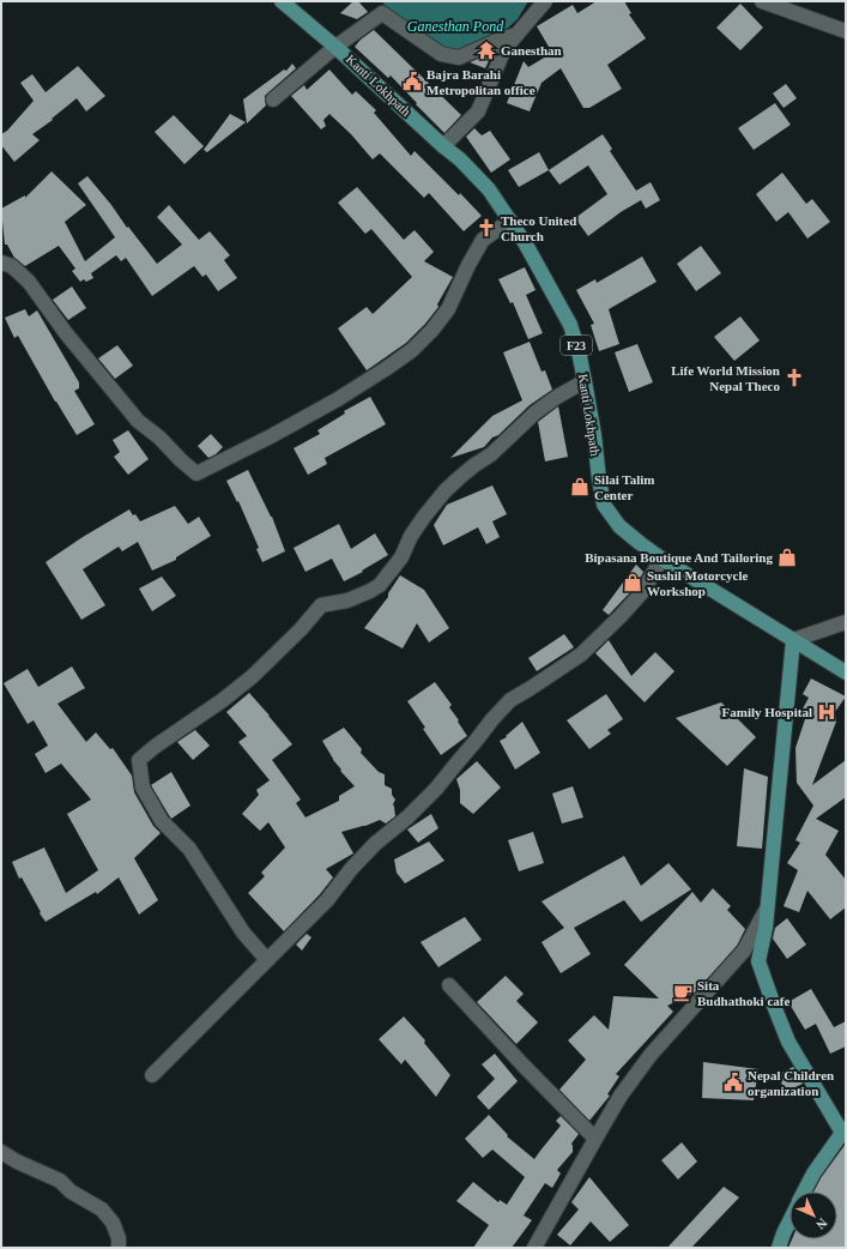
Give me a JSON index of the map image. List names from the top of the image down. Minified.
{"streets":{"main road":["Kanti Lokhpath","F23"]},"water":["Ganesthan Pond"],"places":{"temple":["Ganesthan"],"public building":["Bajra Barahi Metropolitan office","Nepal Children organization"],"church":["Theco United Church","Life World Mission Nepal Theco"],"shop":["Silai Talim Center","Bipasana Boutique And Tailoring","Sushil Motorcycle Workshop"],"hospital":["Family Hospital"],"cafe":["Sita Budhathoki cafe"]},"north":"bottom right"}
